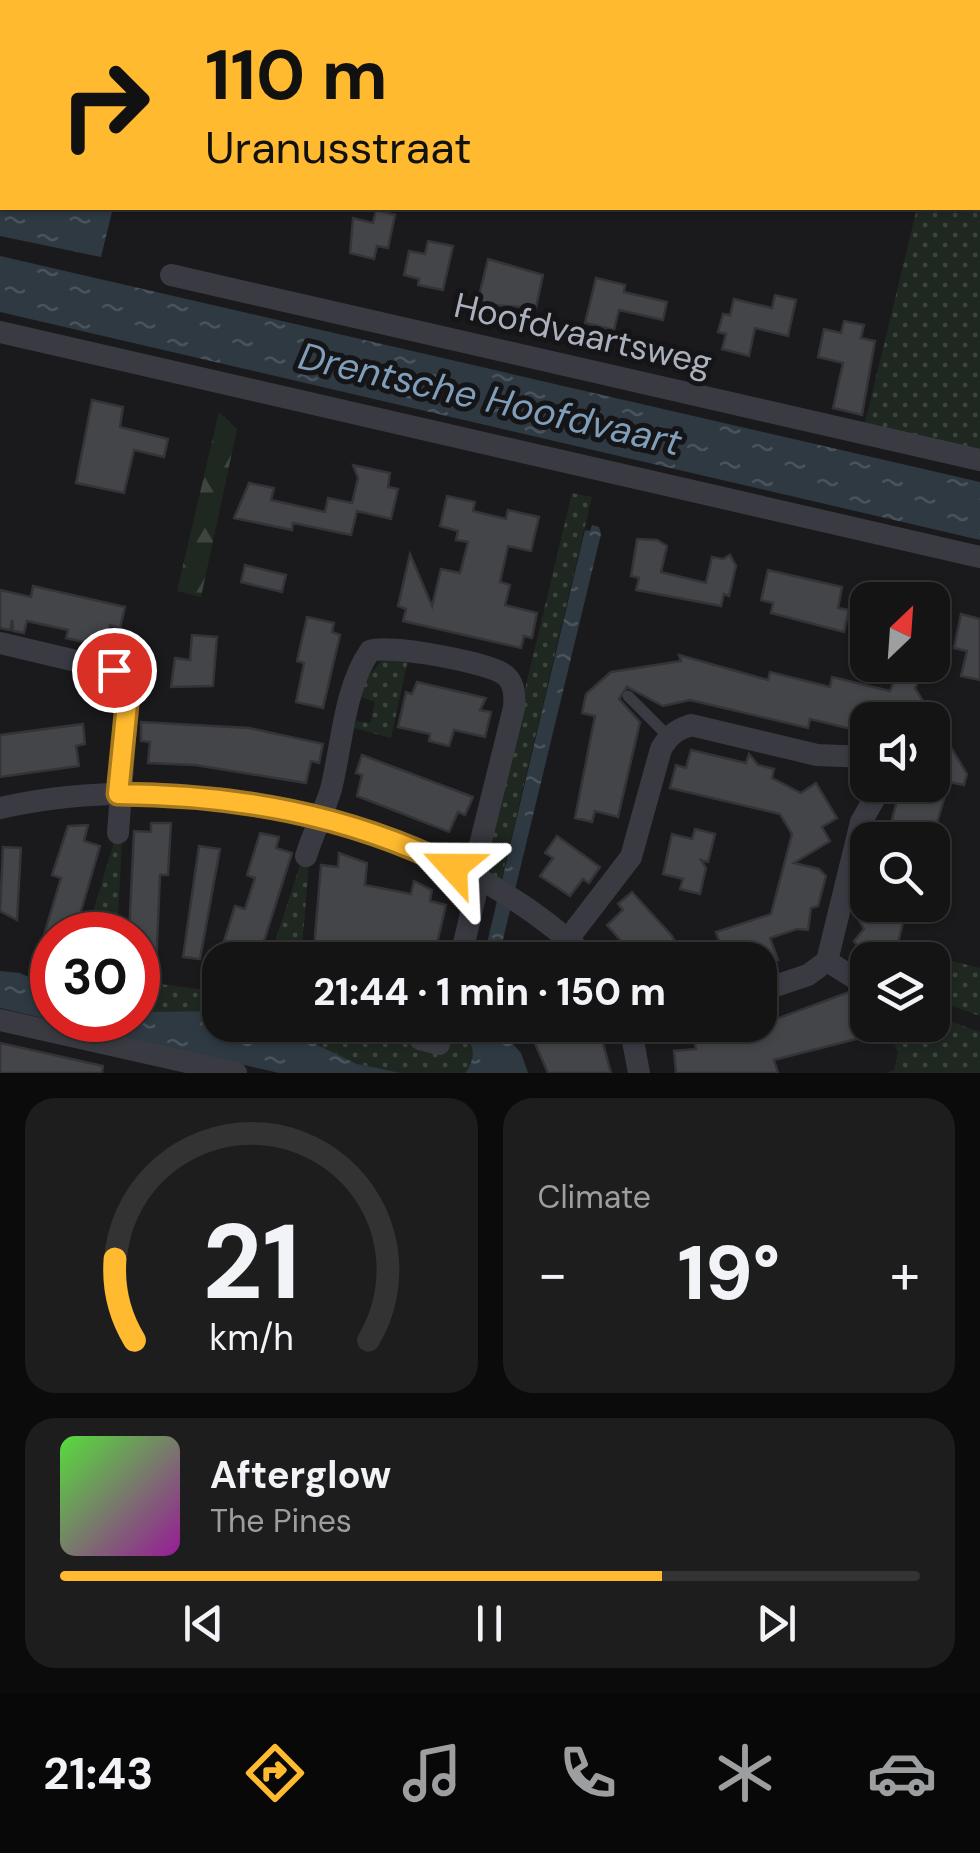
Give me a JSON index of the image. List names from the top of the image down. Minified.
{"streets":{"street":["Hoofdvaartsweg"]},"water":["Drentsche Hoofdvaart"],"north":"top right","page":{"turn":["110 m","Uranusstraat"],"limit":"30","trip":"21:44 · 1 min · 150 m","tile":"Climate","heat":["−","19°","+"],"song":["Afterglow","The Pines"],"tabs":"21:43","gauge":["21","km/h"]}}
